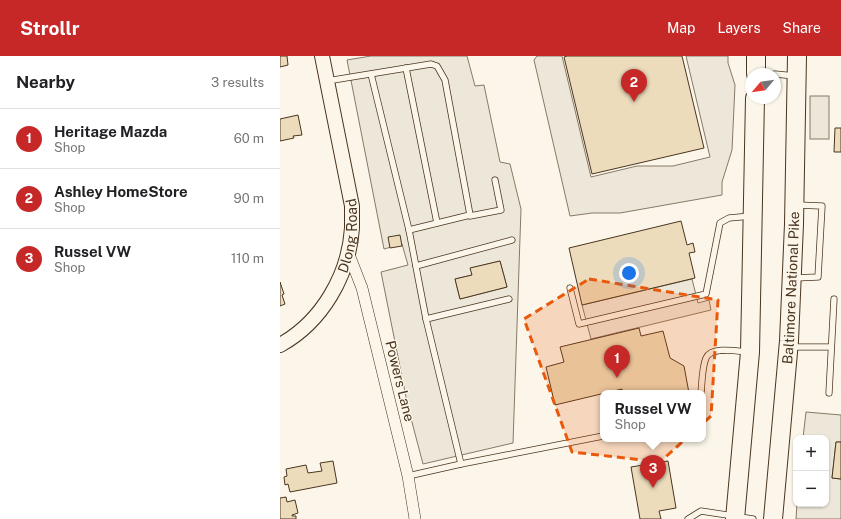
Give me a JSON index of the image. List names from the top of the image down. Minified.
{"streets":{"main road":["Baltimore National Pike"],"street":["Dlong Road","Powers Lane"]},"crossings":[["Dlong Road","Powers Lane"]],"north":"bottom left","page":{"header":"Strollr","nav":["Map","Layers","Share"],"heading":["Nearby","3 results"],"pins":["2","1","3"],"list":[{"mark":"1","name":"Heritage Mazda","note":"Shop","value":"60 m"},{"mark":"2","name":"Ashley HomeStore","note":"Shop","value":"90 m"},{"mark":"3","name":"Russel VW","note":"Shop","value":"110 m"}],"popup":["Russel VW","Shop"],"map_buttons":["+","−"]}}
